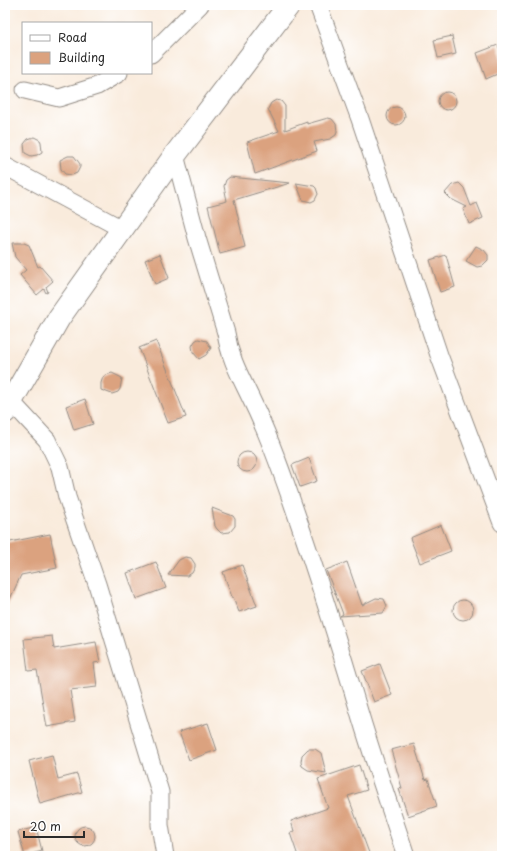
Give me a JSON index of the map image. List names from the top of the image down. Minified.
{"legend":["Road","Building"],"scale_bar":"20 m"}
